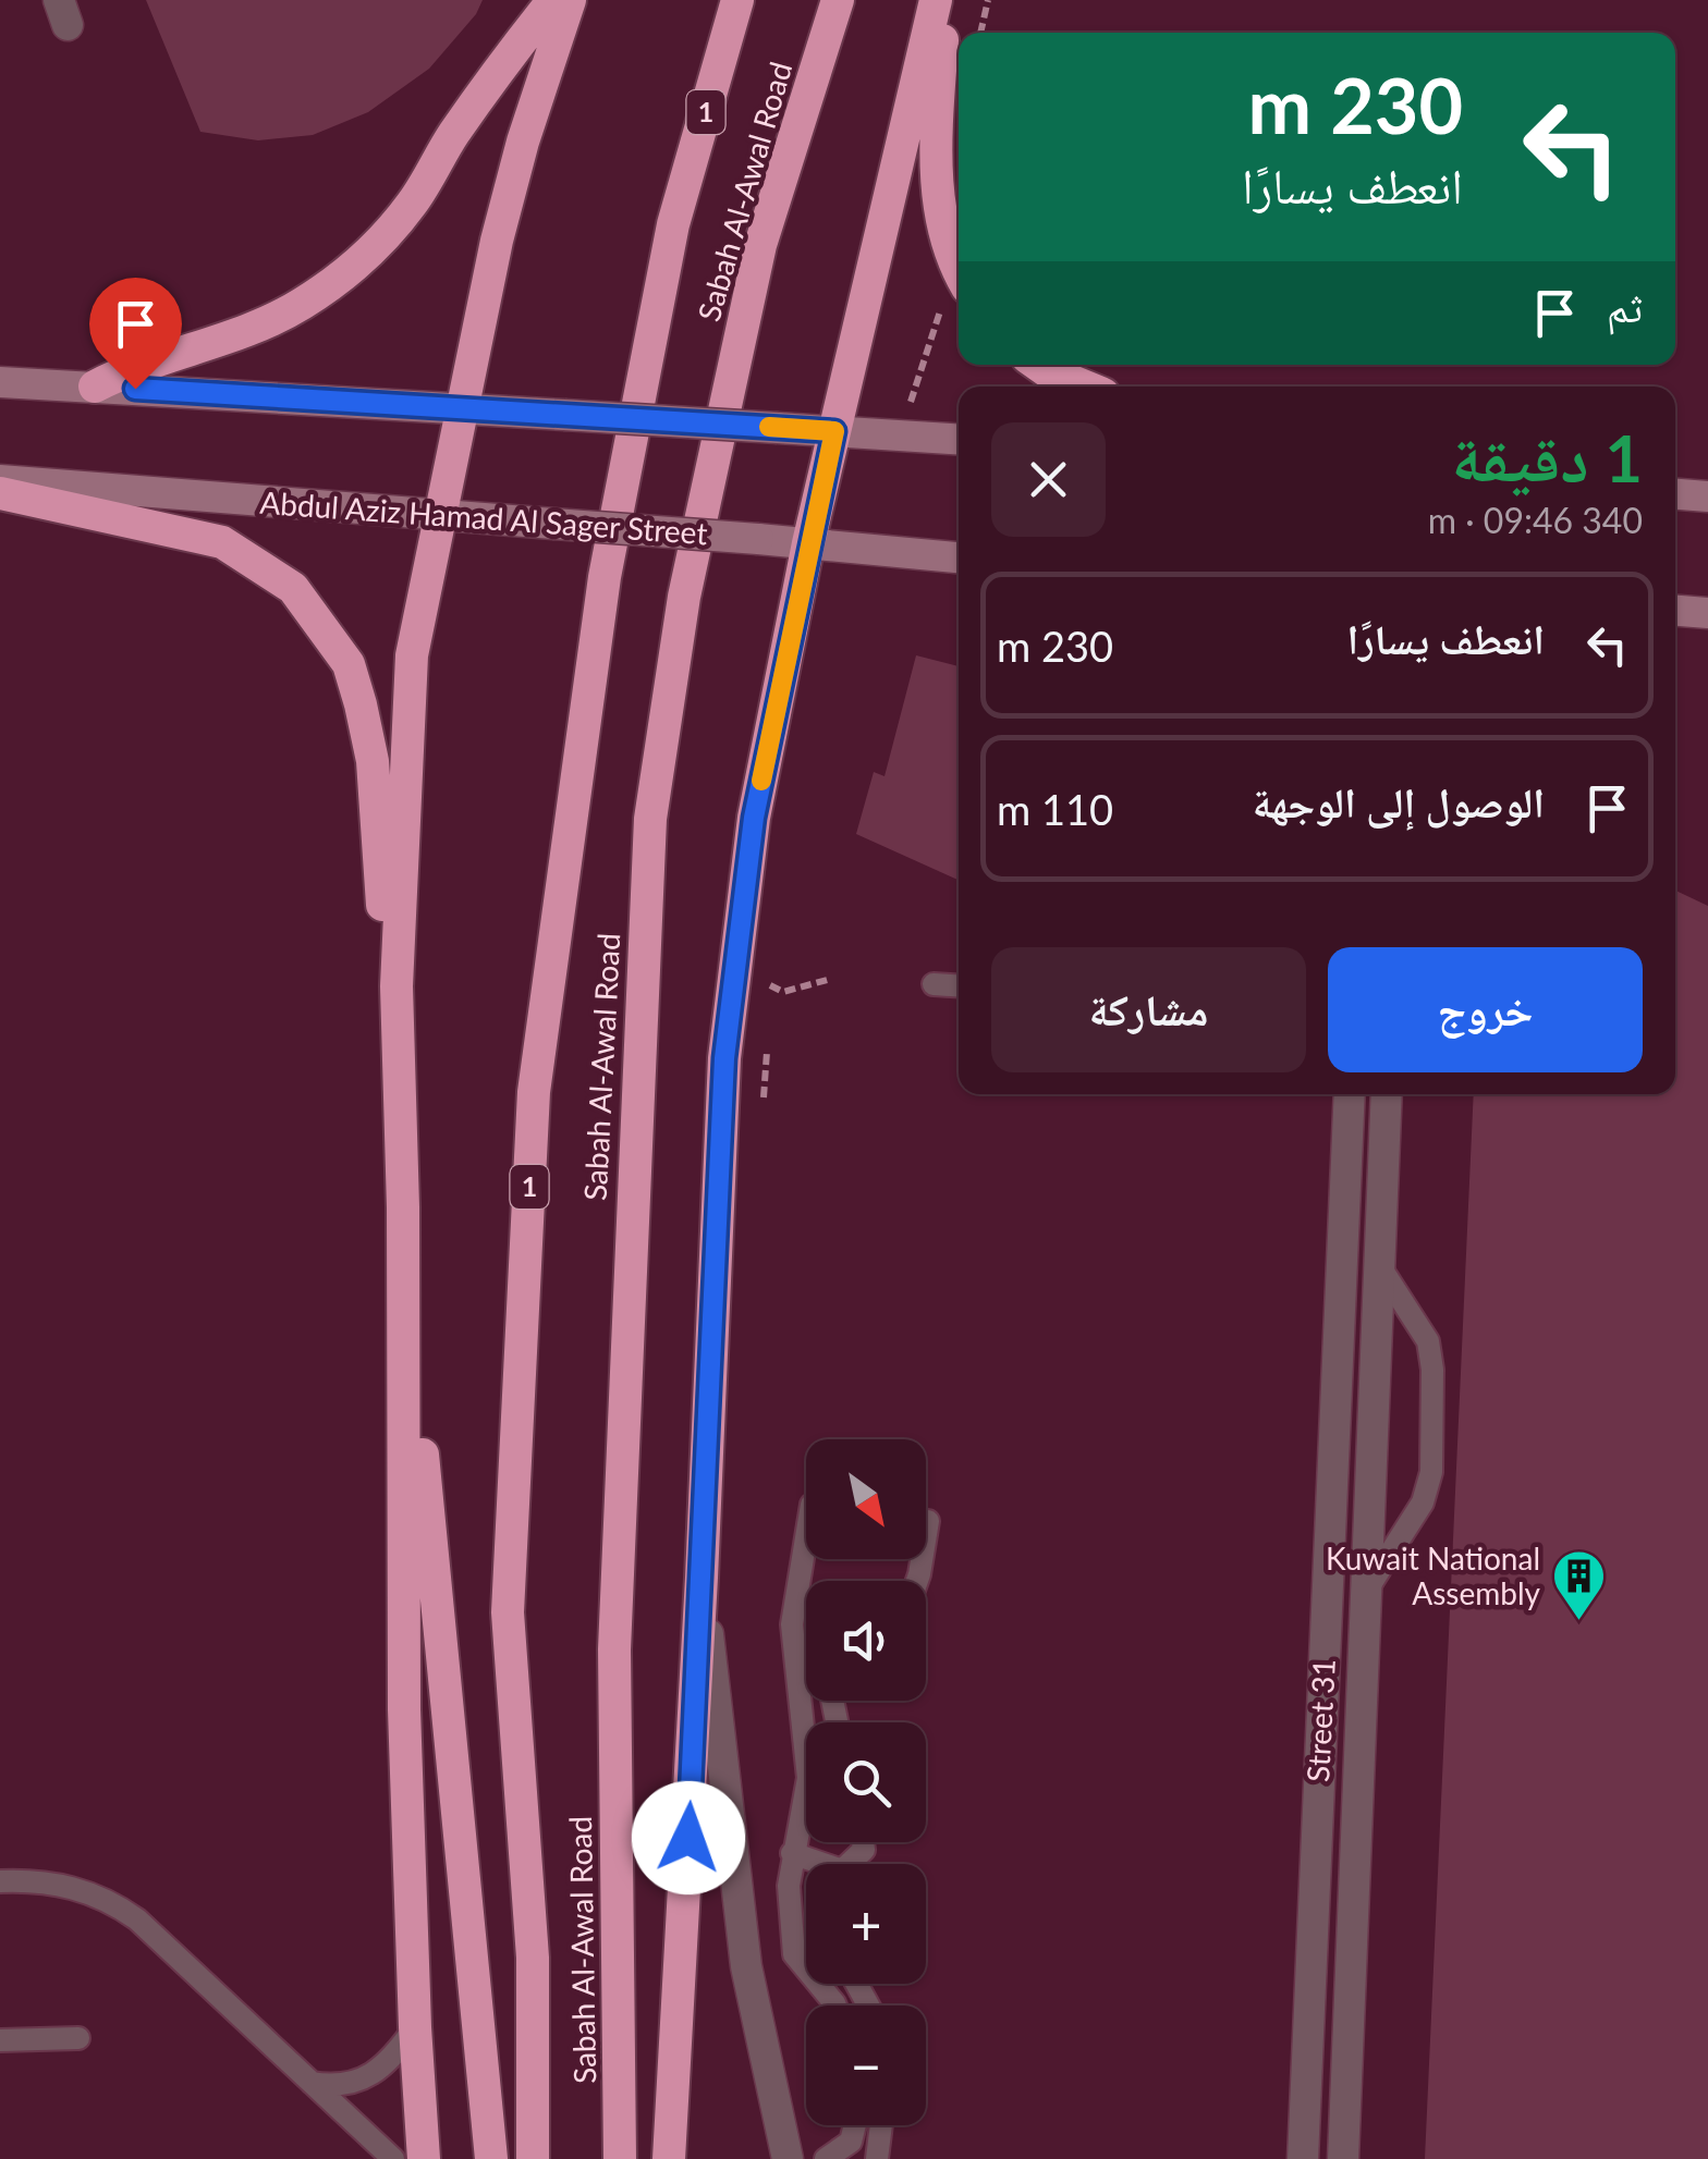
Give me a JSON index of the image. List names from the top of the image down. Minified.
{"streets":{"highway":["1","Sabah Al-Awal Road"],"main road":["Abdul Aziz Hamad Al Sager Street"],"street":["Street 31"]},"places":{"building":["Kuwait National Assembly"]},"north":"bottom right","page":{"turn":["230 m","انعطف يسارًا"],"then":"ثم","heading":["1 دقيقة","340 m · 09:46"],"list":[{"name":"انعطف يسارًا","value":"230 m"},{"name":"الوصول إلى الوجهة","value":"110 m"}],"buttons":["خروج","مشاركة"],"map_buttons":["+","−"]}}
